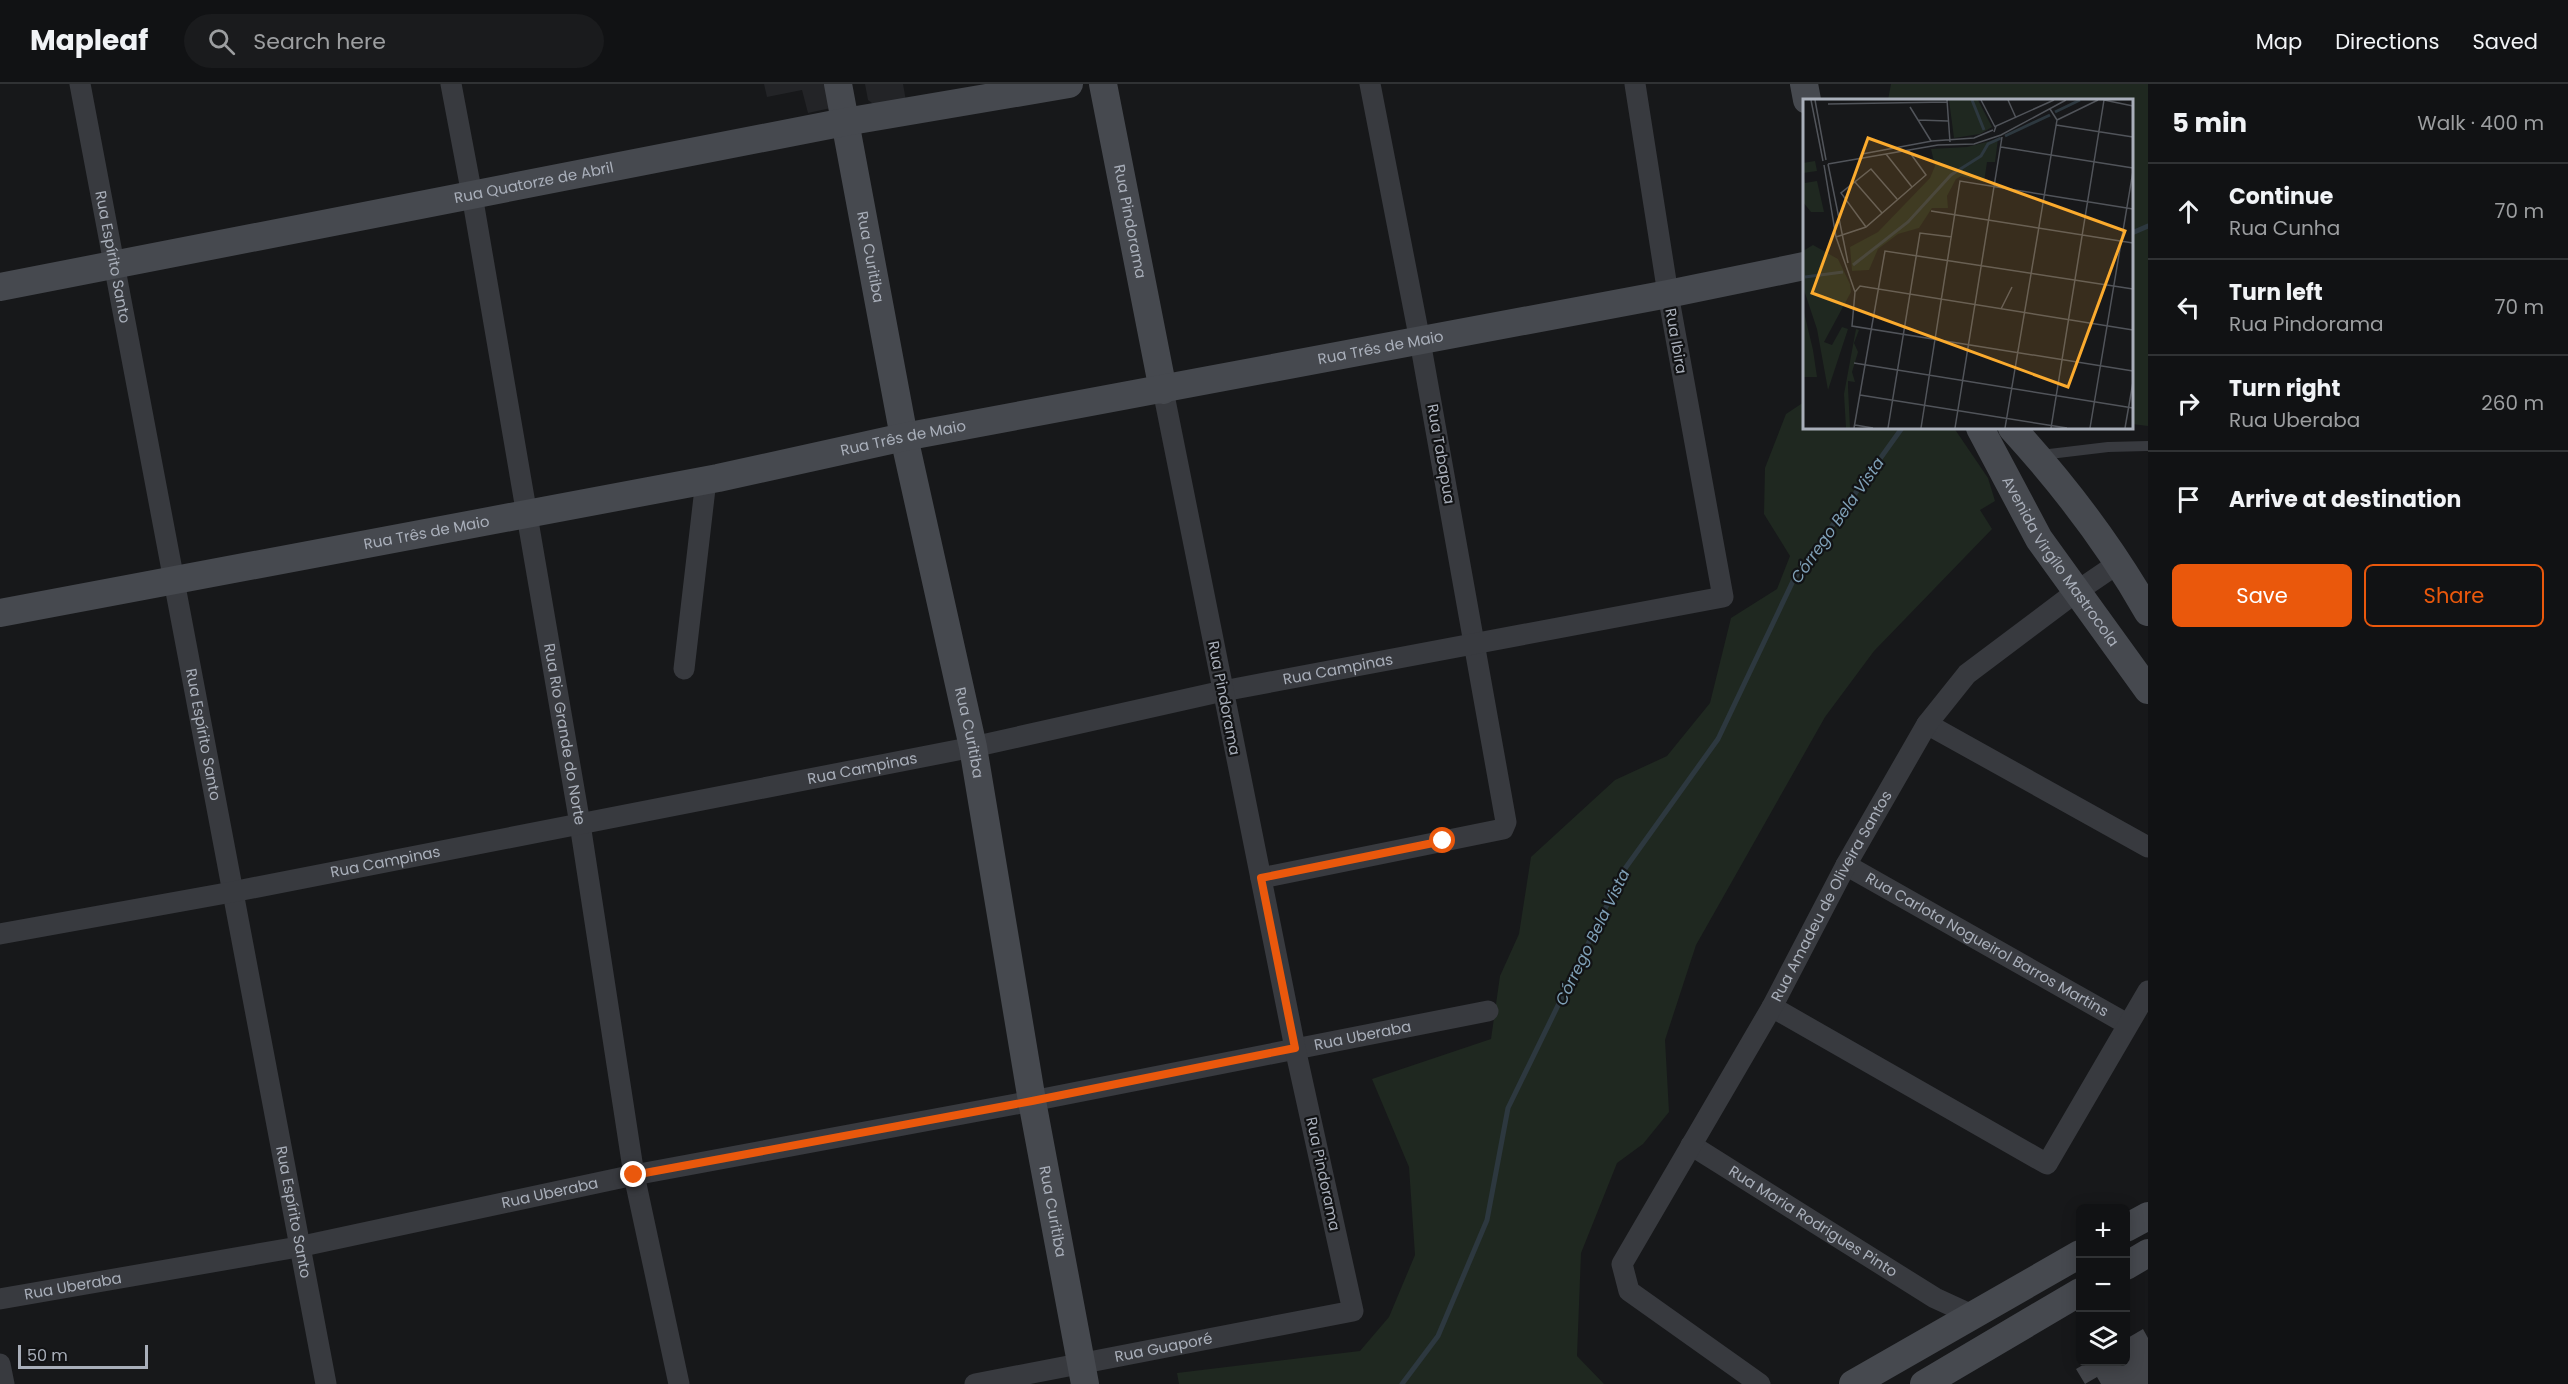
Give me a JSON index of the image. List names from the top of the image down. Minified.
{"streets":{"street":["Rua Quatorze de Abril","Rua Pindorama","Rua Espírito Santo","Rua Curitiba","Rua Ibira","Rua Três de Maio","Rua Tabapua","Avenida Virgílo Mastrocola","Rua Campinas","Rua Rio Grande do Norte","Rua Amadeu de Oliveira Santos","Rua Carlota Nogueirol Barros Martins","Rua Uberaba","Rua Maria Rodrigues Pinto","Rua Guaporé"]},"crossings":[["Rua Quatorze de Abril","Rua Espírito Santo"],["Rua Quatorze de Abril","Rua Curitiba"],["Rua Quatorze de Abril","Rua Rio Grande do Norte"],["Rua Pindorama","Rua Três de Maio"],["Rua Pindorama","Rua Tabapua"],["Rua Pindorama","Rua Campinas"],["Rua Pindorama","Rua Uberaba"],["Rua Pindorama","Rua Guaporé"],["Rua Espírito Santo","Rua Três de Maio"],["Rua Espírito Santo","Rua Campinas"],["Rua Espírito Santo","Rua Uberaba"],["Rua Curitiba","Rua Três de Maio"],["Rua Curitiba","Rua Campinas"],["Rua Curitiba","Rua Uberaba"],["Rua Curitiba","Rua Guaporé"],["Rua Ibira","Rua Três de Maio"],["Rua Ibira","Rua Campinas"],["Rua Três de Maio","Rua Tabapua"],["Rua Três de Maio","Rua Rio Grande do Norte"],["Rua Tabapua","Rua Campinas"],["Avenida Virgílo Mastrocola","Rua Amadeu de Oliveira Santos"],["Rua Campinas","Rua Rio Grande do Norte"],["Rua Rio Grande do Norte","Rua Uberaba"],["Rua Amadeu de Oliveira Santos","Rua Carlota Nogueirol Barros Martins"],["Rua Amadeu de Oliveira Santos","Rua Maria Rodrigues Pinto"]],"water":["Córrego Bela Vista"],"scale_bar":"50 m","page":{"header":"Mapleaf","search":"Search here","nav":["Map","Directions","Saved"],"heading":["5 min","Walk · 400 m"],"list":[["Continue","Rua Cunha","70 m"],["Turn left","Rua Pindorama","70 m"],["Turn right","Rua Uberaba","260 m"],"Arrive at destination"],"buttons":["Save","Share"],"map_buttons":["+","−"],"scale":"50 m"}}
